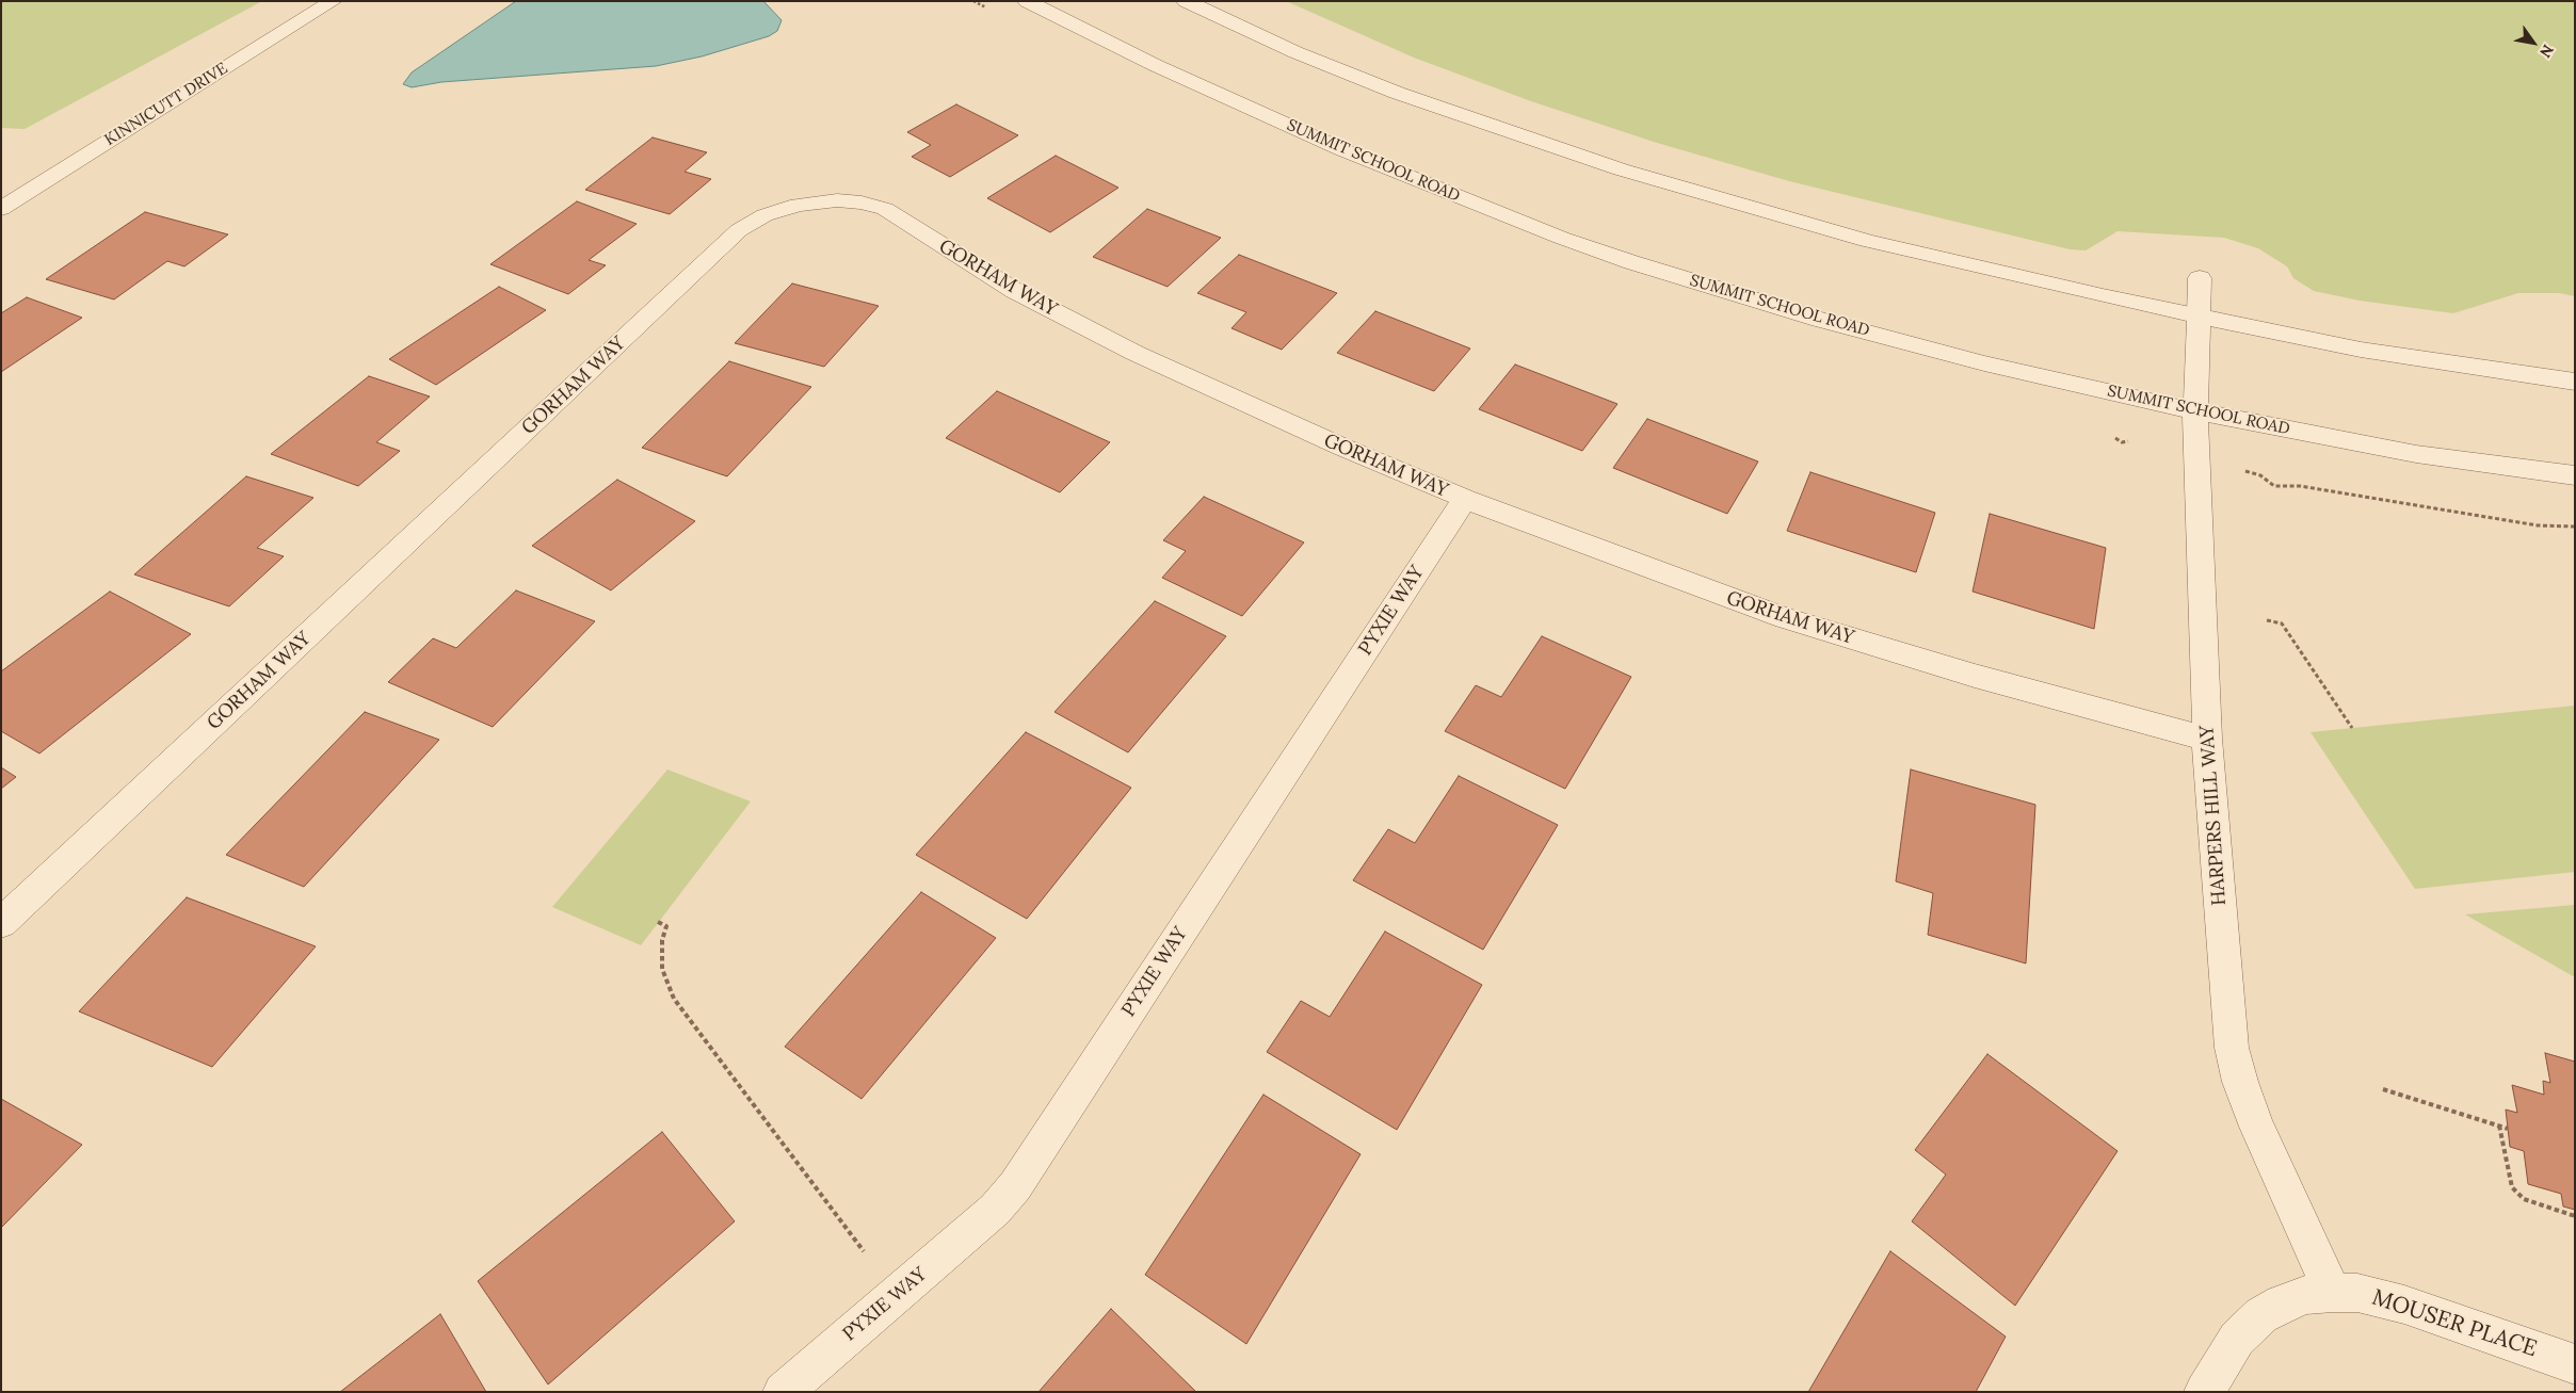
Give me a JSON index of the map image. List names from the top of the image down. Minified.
{"streets":{"street":["KINNICUTT DRIVE","SUMMIT SCHOOL ROAD","GORHAM WAY","PYXIE WAY","HARPERS HILL WAY","MOUSER PLACE"]},"crossings":[["SUMMIT SCHOOL ROAD","HARPERS HILL WAY"],["GORHAM WAY","PYXIE WAY"],["GORHAM WAY","HARPERS HILL WAY"],["HARPERS HILL WAY","MOUSER PLACE"]],"north":"bottom right"}
